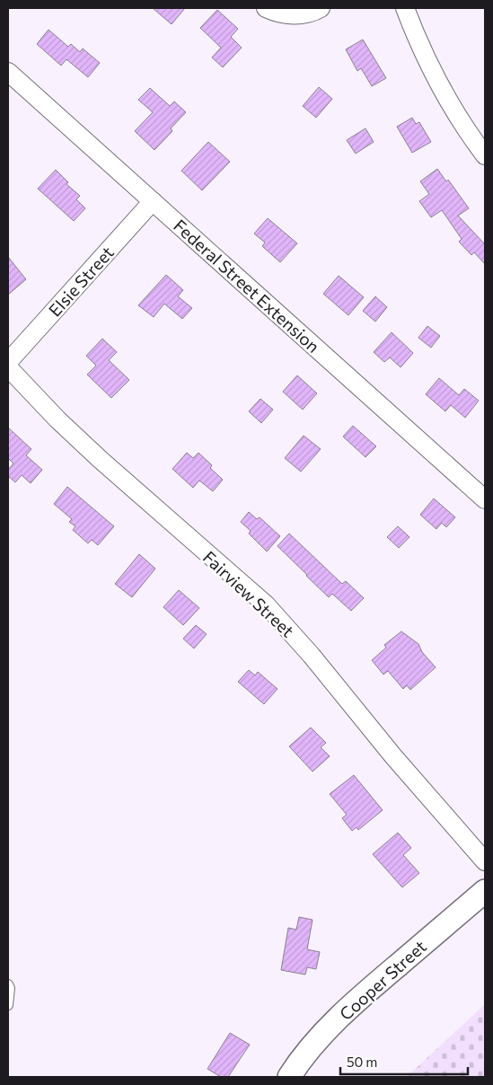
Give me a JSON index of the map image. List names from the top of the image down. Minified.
{"streets":{"street":["Elsie Street","Federal Street Extension","Fairview Street","Cooper Street"]},"crossings":[["Elsie Street","Federal Street Extension"]],"scale_bar":"50 m"}
